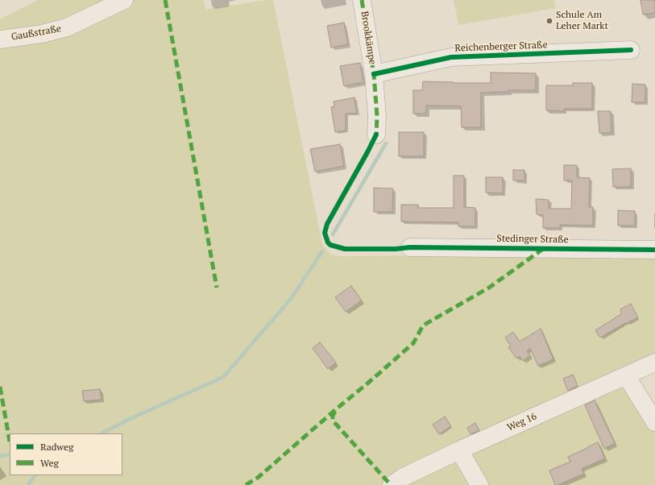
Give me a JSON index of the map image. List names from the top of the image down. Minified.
{"streets":{"street":["Gaußstraße","Brookkämpe","Reichenberger Straße","Stedinger Straße","Weg 16"]},"crossings":[["Brookkämpe","Reichenberger Straße"]],"places":["Schule Am Leher Markt"],"legend":["Radweg","Weg"]}
